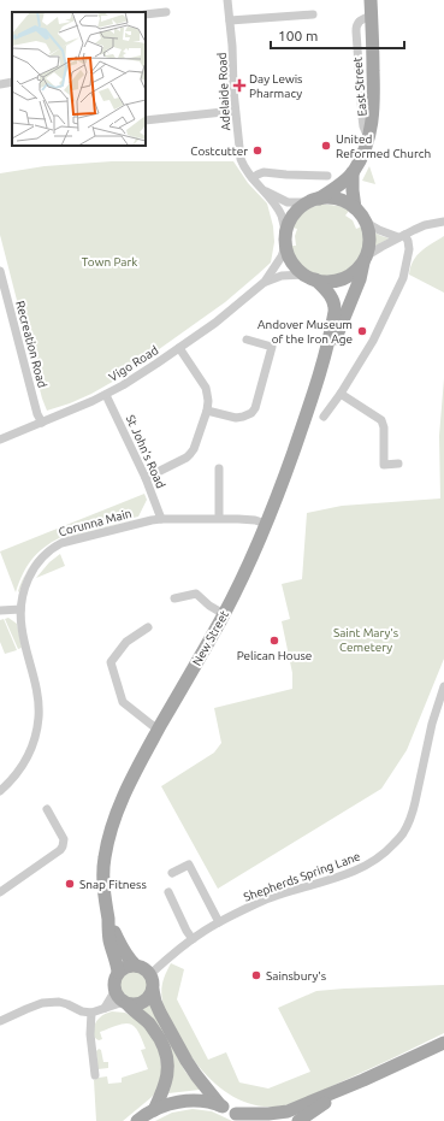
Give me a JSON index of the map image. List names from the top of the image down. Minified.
{"streets":{"main road":["East Street","New Street"],"street":["Adelaide Road","Recreation Road","Vigo Road","St John's Road","Corunna Main","Shepherds Spring Lane"]},"crossings":[["East Street","Adelaide Road"],["East Street","Vigo Road"],["East Street","New Street"],["Adelaide Road","Vigo Road"],["Adelaide Road","New Street"],["Recreation Road","Vigo Road"],["Vigo Road","St John's Road"],["Vigo Road","New Street"],["St John's Road","Corunna Main"],["Corunna Main","New Street"],["New Street","Shepherds Spring Lane"]],"parks":["Town Park","Saint Mary's Cemetery"],"places":{"health":["Day Lewis Pharmacy"],"other":["United Reformed Church","Costcutter","Andover Museum of the Iron Age","Pelican House","Snap Fitness","Sainsbury's"]},"scale_bar":"100 m"}
